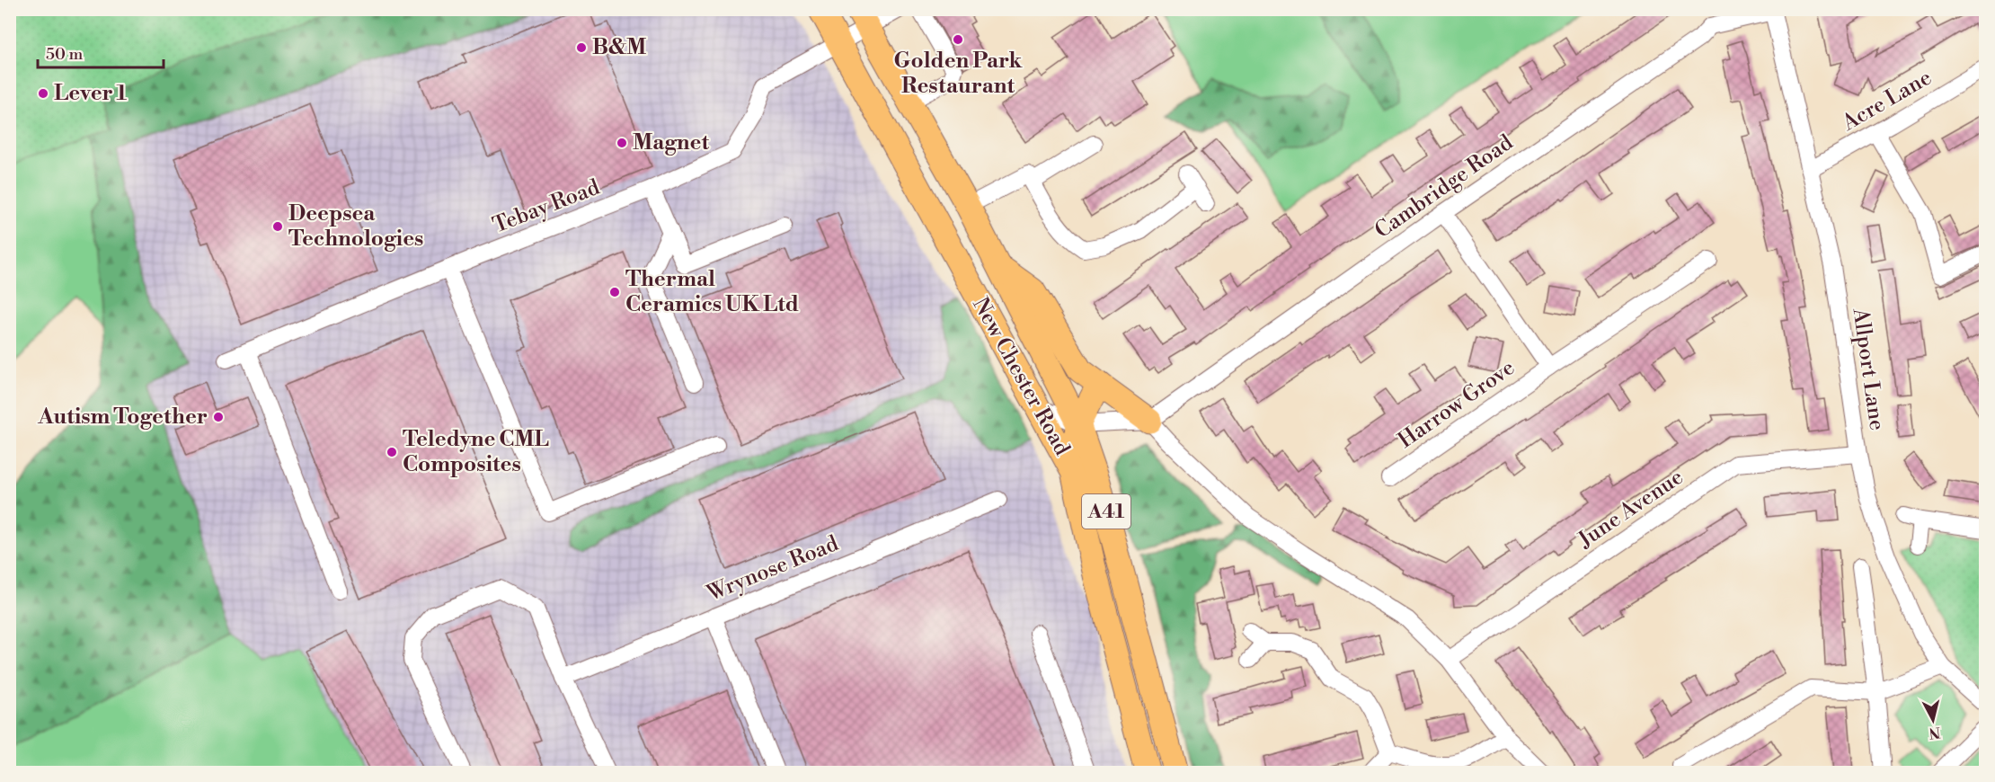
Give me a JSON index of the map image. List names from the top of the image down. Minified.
{"streets":{"highway":["New Chester Road","A41"],"street":["Acre Lane","Cambridge Road","Tebay Road","Allport Lane","Harrow Grove","June Avenue","Wrynose Road"]},"crossings":[["Acre Lane","Allport Lane"],["Cambridge Road","Allport Lane"],["Cambridge Road","Harrow Grove"],["Tebay Road","New Chester Road"],["Allport Lane","June Avenue"]],"places":["Golden Park Restaurant","B&M","Lever 1","Magnet","Deepsea Technologies","Thermal Ceramics UK Ltd","Autism Together","Teledyne CML Composites"],"scale_bar":"50 m","north":"bottom"}
